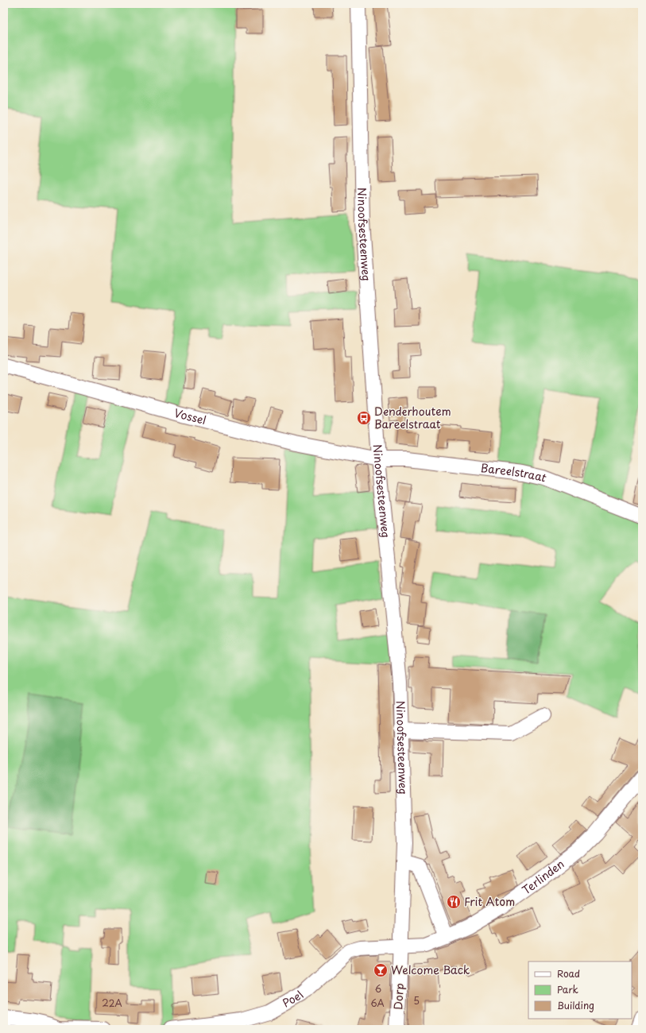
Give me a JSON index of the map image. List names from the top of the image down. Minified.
{"streets":{"street":["Ninoofsesteenweg","Vossel","Bareelstraat","Terlinden","Dorp","Poel"]},"crossings":[["Ninoofsesteenweg","Vossel"],["Ninoofsesteenweg","Bareelstraat"],["Ninoofsesteenweg","Terlinden"],["Ninoofsesteenweg","Dorp"],["Ninoofsesteenweg","Poel"],["Vossel","Bareelstraat"],["Terlinden","Dorp"],["Terlinden","Poel"],["Dorp","Poel"]],"places":{"bus stop":["Denderhoutem Bareelstraat"],"restaurant":["Frit Atom"],"bar":["Welcome Back"]},"house_numbers":["6","5","22A","6A"],"legend":["Road","Park","Building"]}
